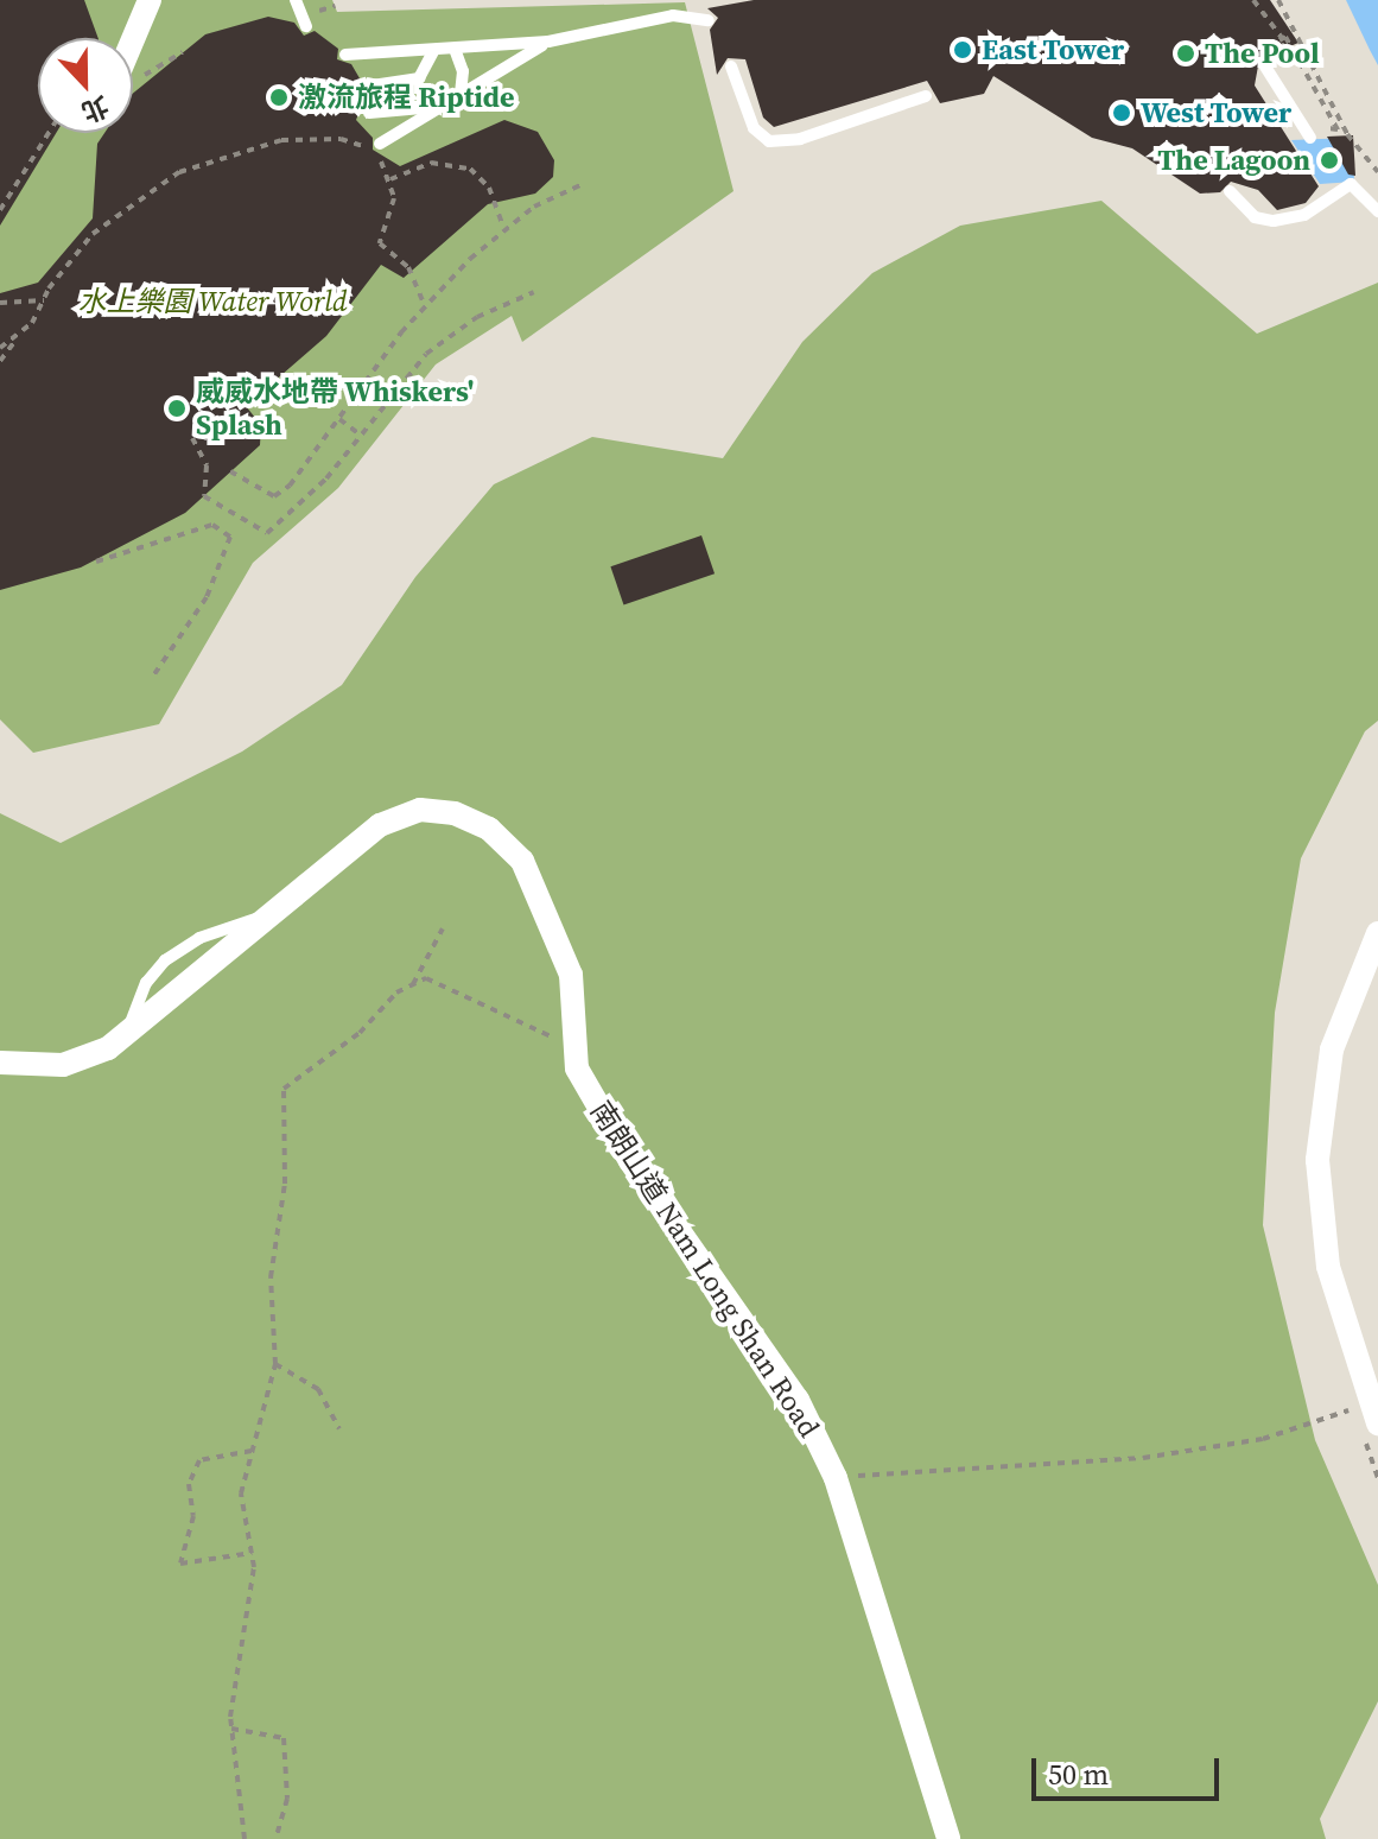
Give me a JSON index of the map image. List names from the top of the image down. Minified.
{"streets":{"street":["南朗山道 Nam Long Shan Road"]},"parks":["水上樂園 Water World"],"places":["East Tower","The Pool","激流旅程 Riptide","West Tower","The Lagoon","威威水地帶 Whiskers' Splash"],"scale_bar":"50 m","north":"bottom"}
